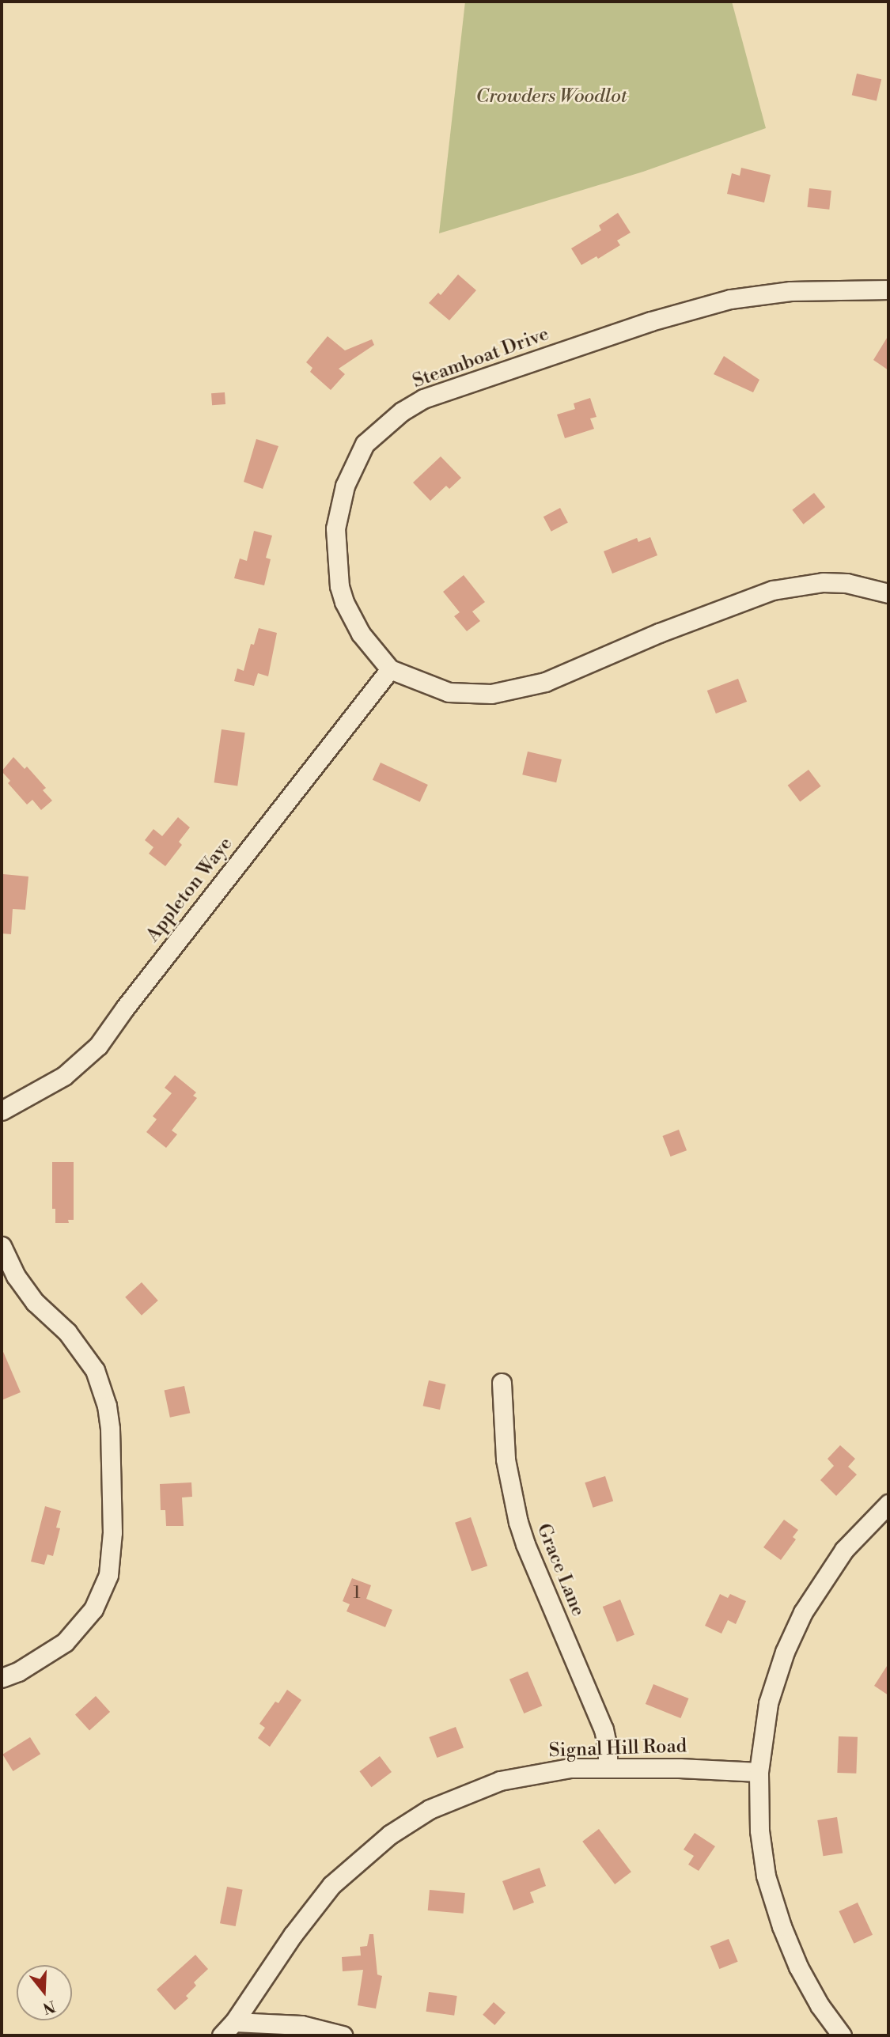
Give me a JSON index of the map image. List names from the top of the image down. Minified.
{"streets":{"street":["Steamboat Drive","Appleton Waye","Grace Lane","Signal Hill Road"]},"crossings":[["Steamboat Drive","Appleton Waye"],["Grace Lane","Signal Hill Road"]],"parks":["Crowders Woodlot"],"house_numbers":["1"],"north":"bottom"}
